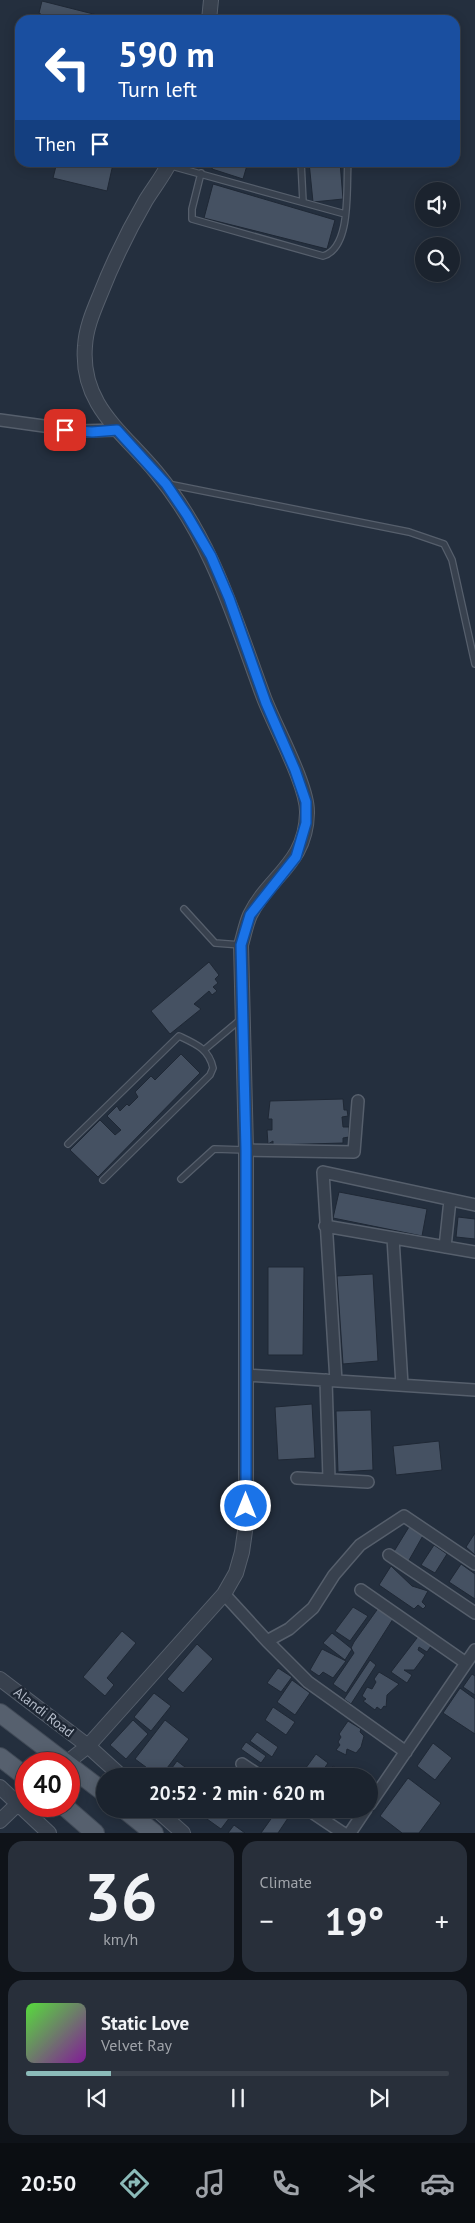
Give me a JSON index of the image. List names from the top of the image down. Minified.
{"streets":{"street":["Alandi Road"]},"page":{"turn":["590 m","Turn left"],"then":"Then","limit":"40","trip":"20:52 · 2 min · 620 m","tile":[["36","km/h"],"Climate"],"heat":["−","19°","+"],"song":["Static Love","Velvet Ray"],"tabs":"20:50"}}
